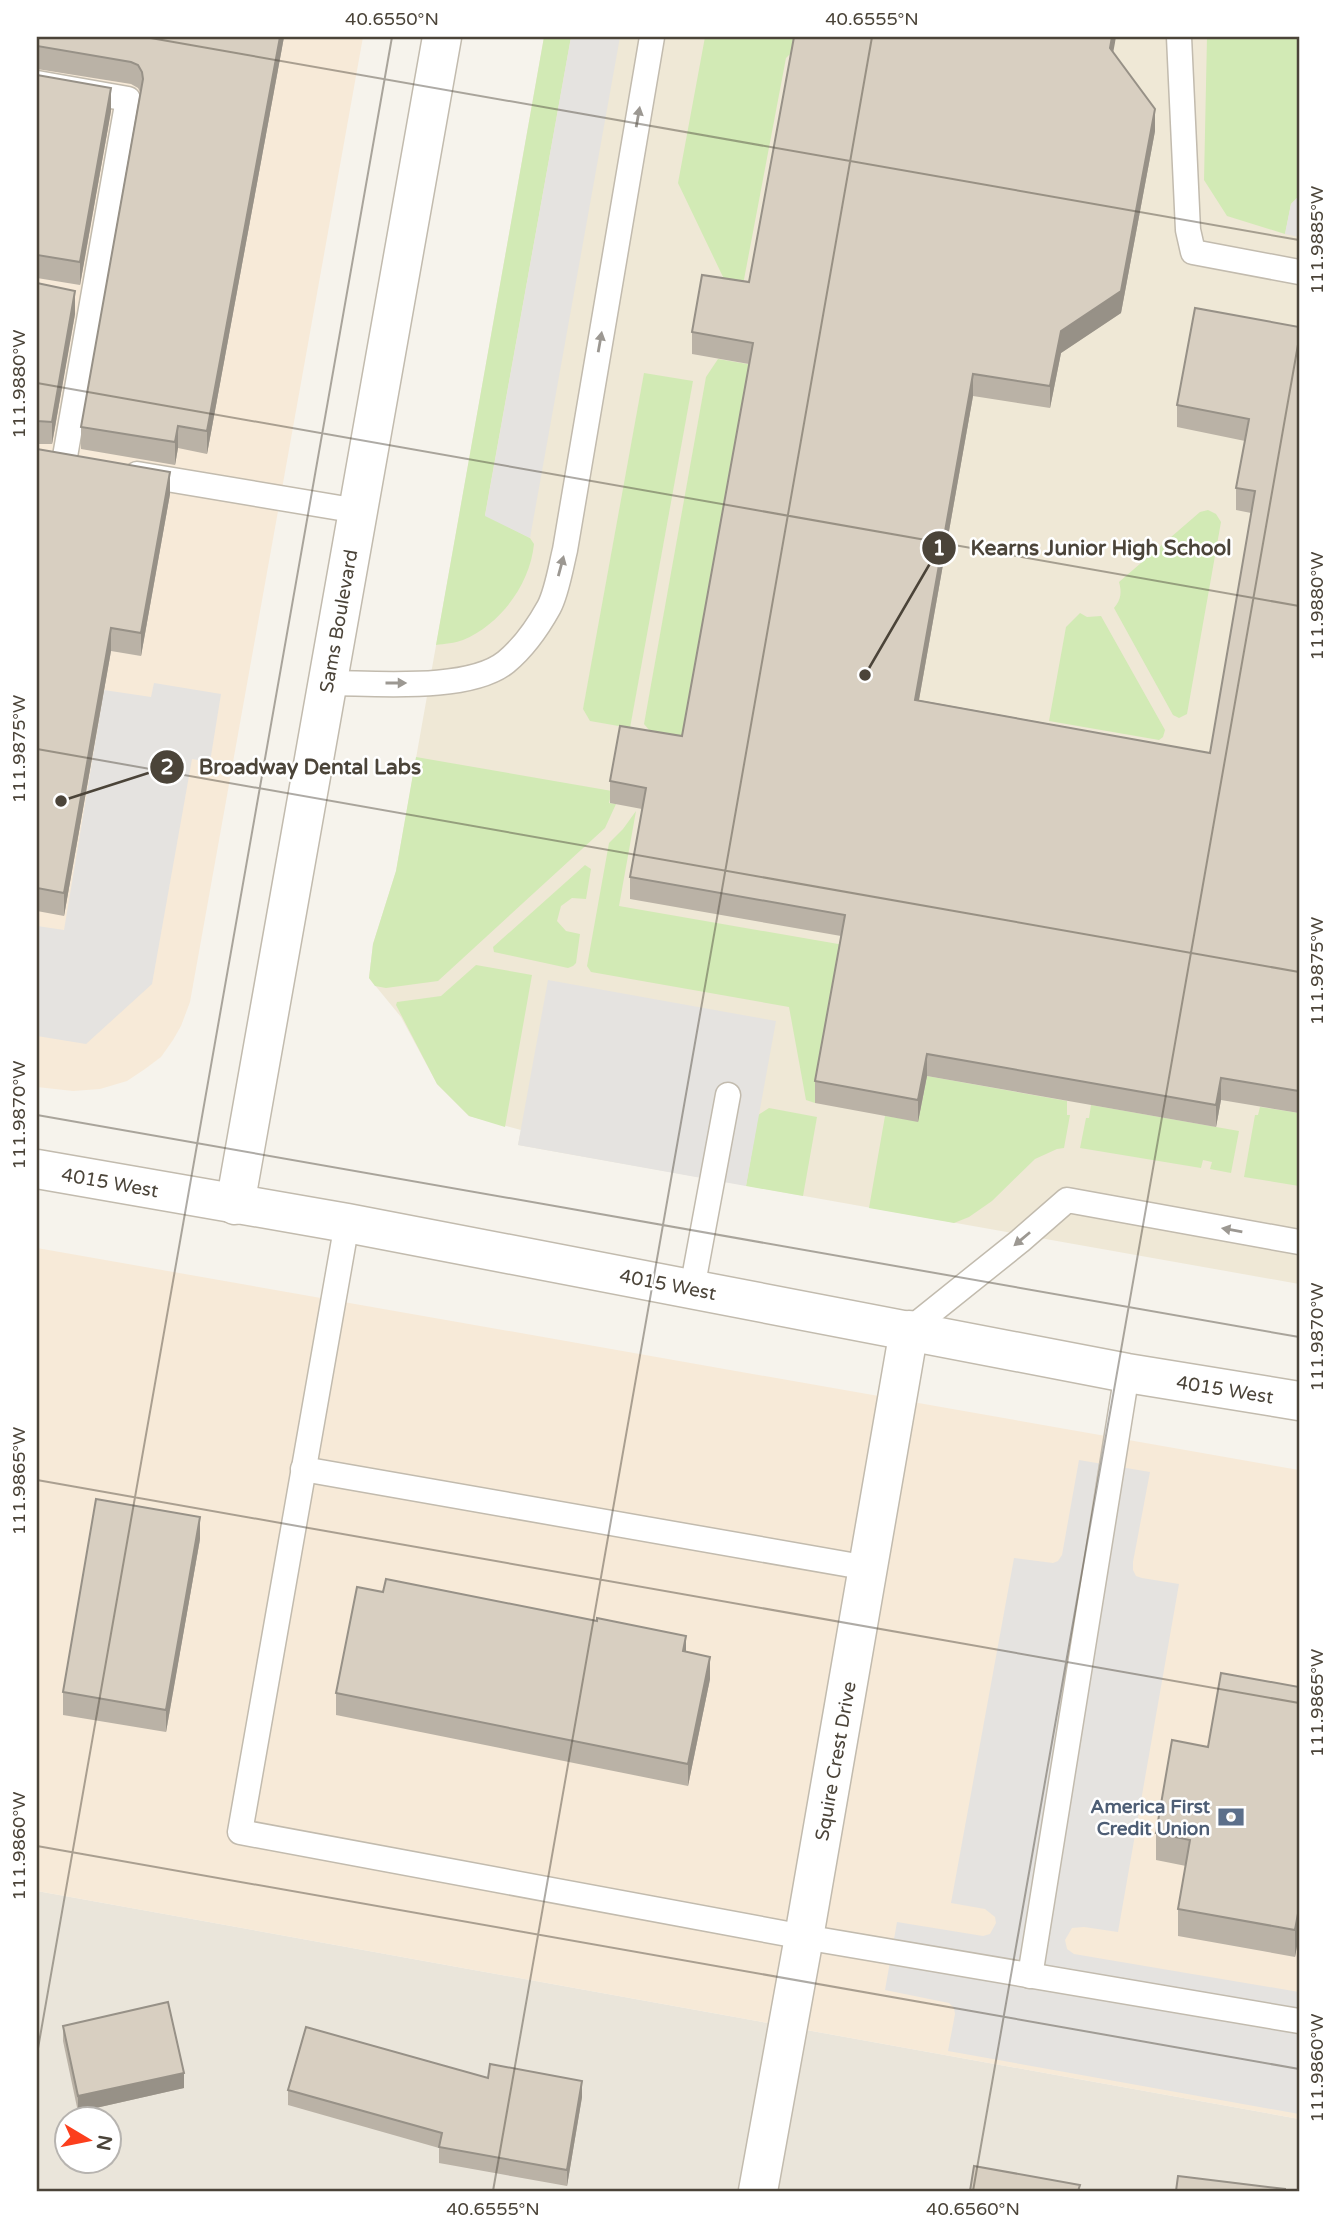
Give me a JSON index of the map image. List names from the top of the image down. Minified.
{"streets":{"street":["Sams Boulevard","4015 West","Squire Crest Drive"]},"crossings":[["Sams Boulevard","4015 West"],["4015 West","Squire Crest Drive"]],"places":{"other":["Kearns Junior High School","Broadway Dental Labs"],"bank":["America First Credit Union"]},"north":"right","coordinates":["40.6550°N","40.6555°N","111.9885°W","111.9880°W","111.9875°W","111.9870°W","111.9865°W","111.9860°W","40.6560°N"]}
